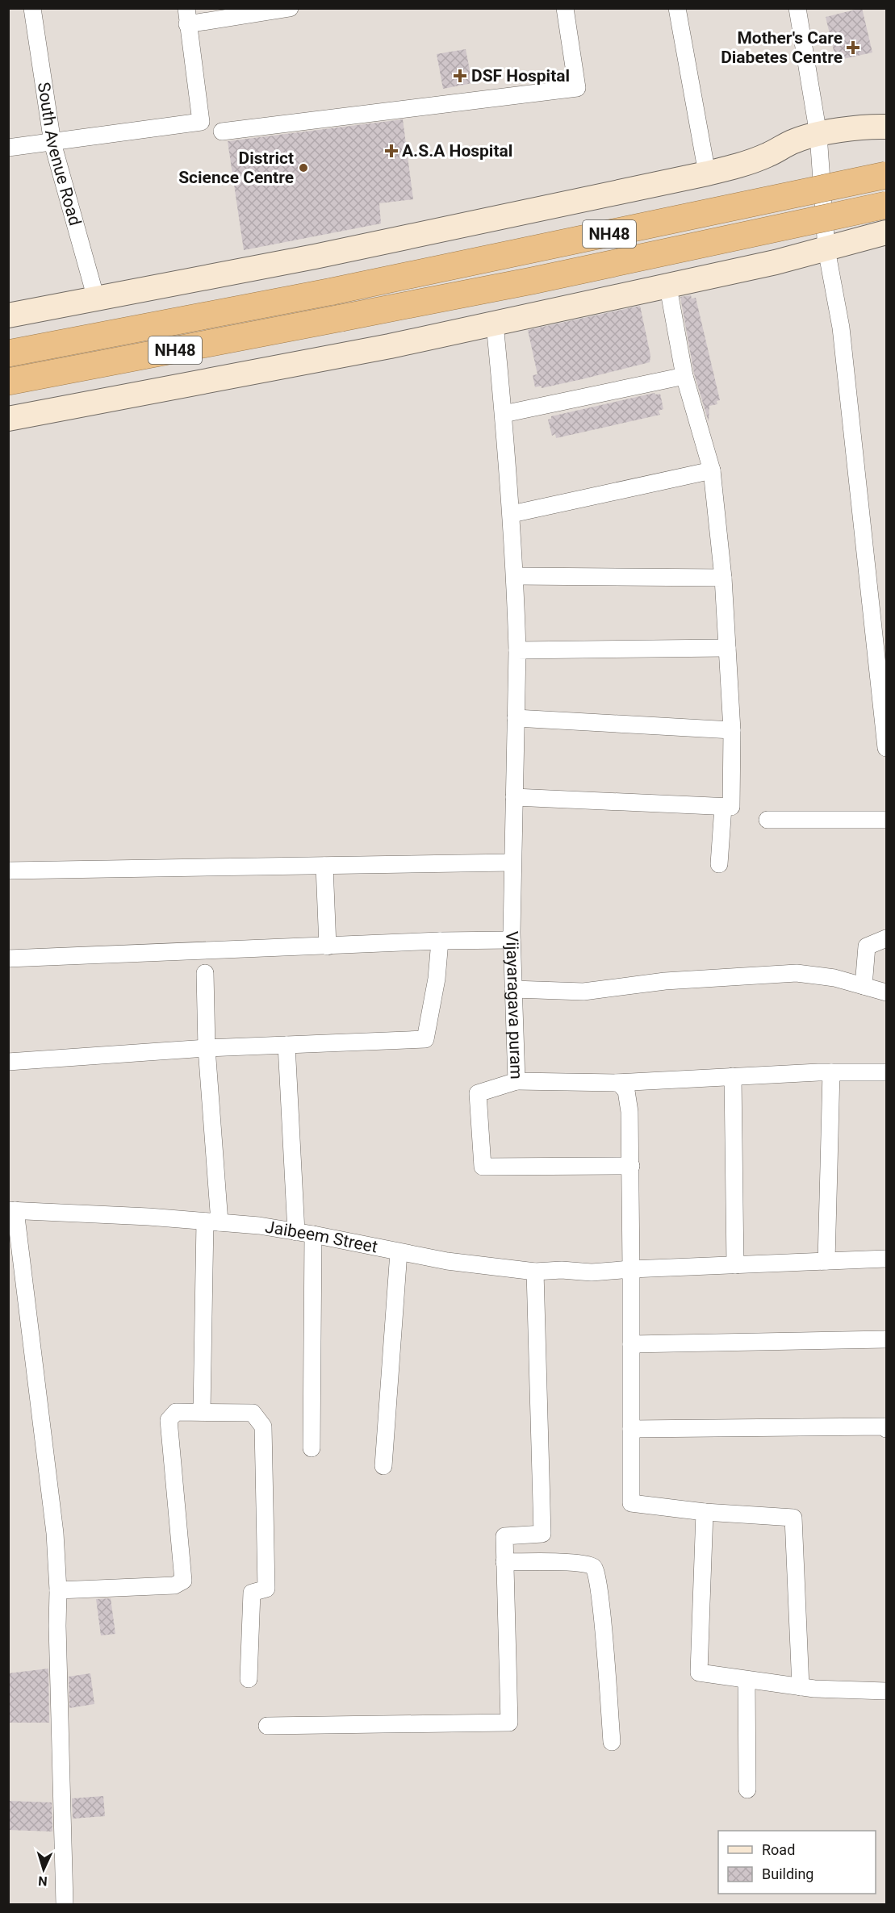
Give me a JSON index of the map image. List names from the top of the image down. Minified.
{"streets":{"highway":["NH48"],"street":["South Avenue Road","Vijayaragava puram","Jaibeem Street"]},"places":{"health":["Mother's Care Diabetes Centre","DSF Hospital","A.S.A Hospital"],"other":["District Science Centre"]},"legend":["Road","Building"],"north":"bottom"}
